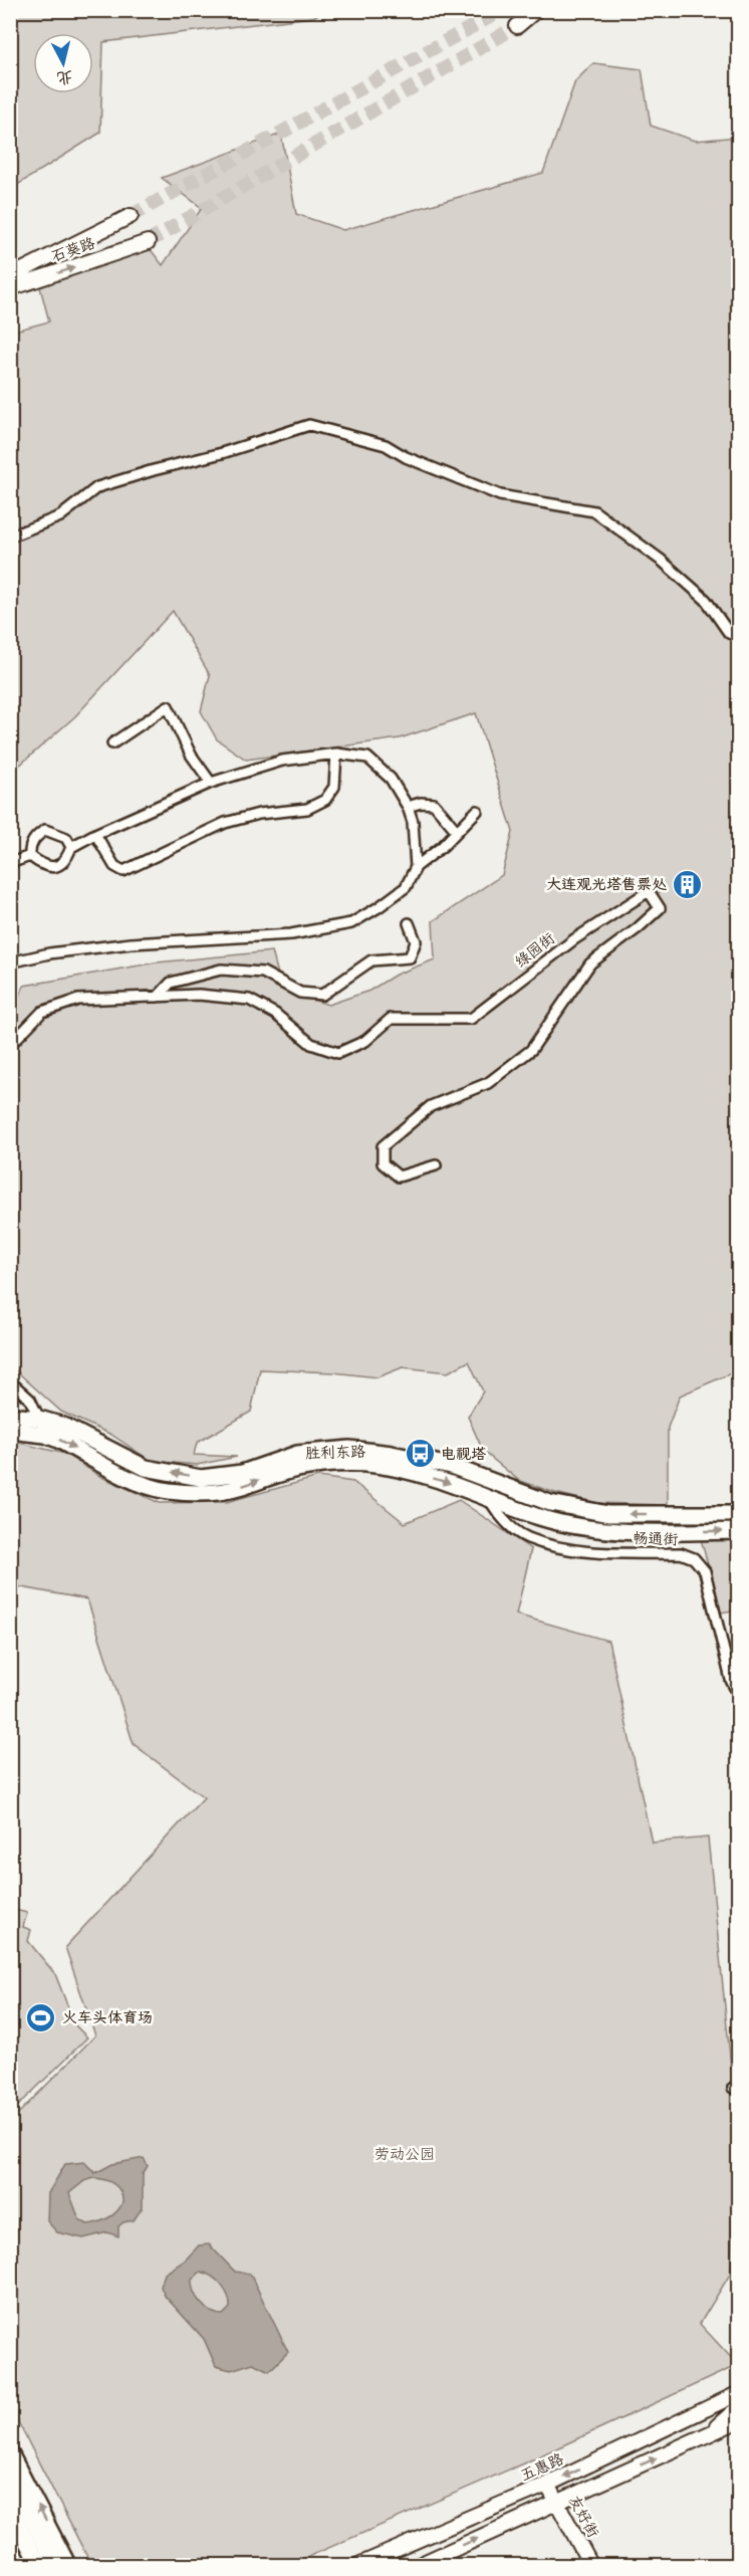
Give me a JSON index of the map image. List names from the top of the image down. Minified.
{"streets":{"main road":["石葵路","胜利东路","五惠路","友好街"],"street":["绿园街","畅通街"]},"crossings":[["五惠路","友好街"]],"parks":["劳动公园"],"places":{"building":["大连观光塔售票处"],"bus stop":["电视塔"],"sports":["火车头体育场"]},"north":"bottom"}
